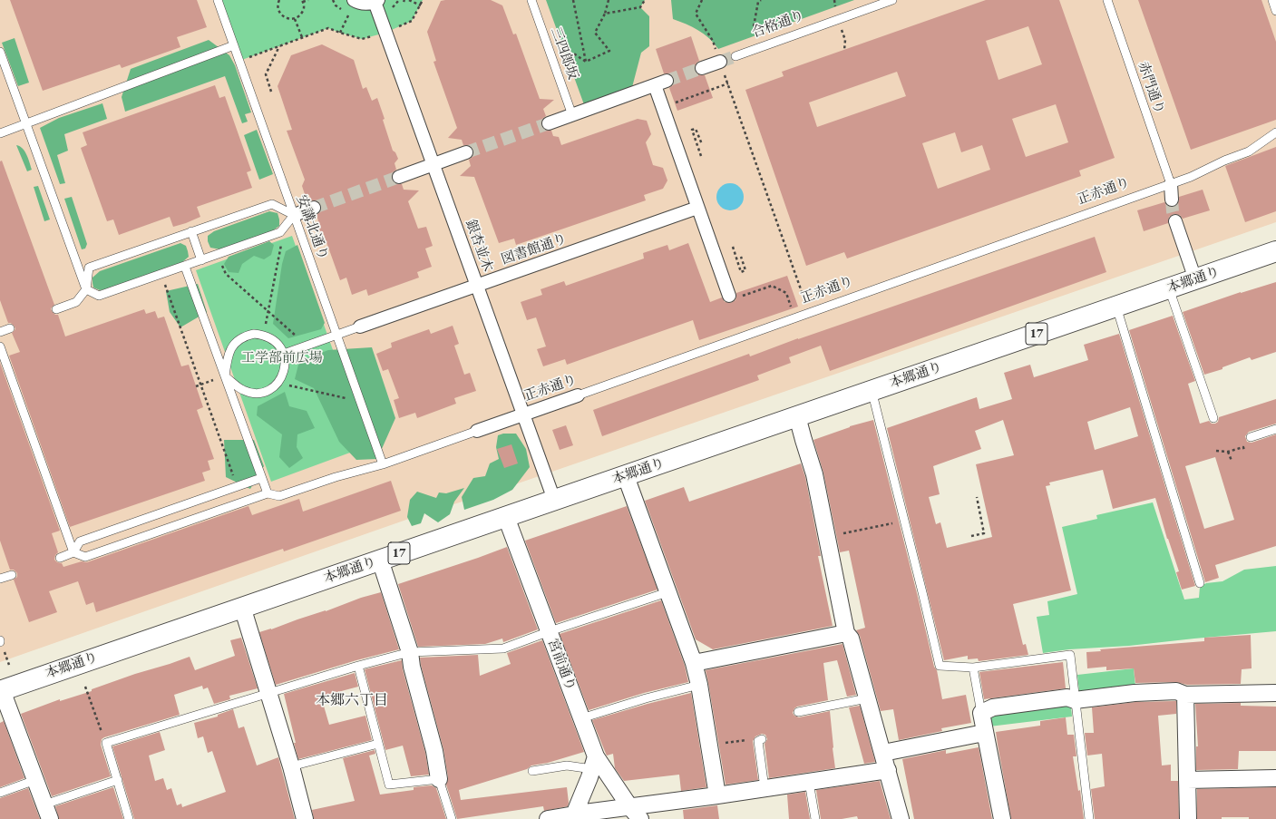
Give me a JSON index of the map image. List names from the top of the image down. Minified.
{"streets":{"highway":["本郷通り","17"],"street":["正赤通り","銀杏並木","図書館通り","宮前通り"],"lane":["合格通り","三四郎坂","赤門通り","安講北通り"]},"crossings":[["赤門通り","正赤通り"],["正赤通り","安講北通り"],["正赤通り","銀杏並木"],["銀杏並木","図書館通り"],["銀杏並木","本郷通り"],["本郷通り","宮前通り"]],"districts":["本郷六丁目"],"parks":["工学部前広場"]}
